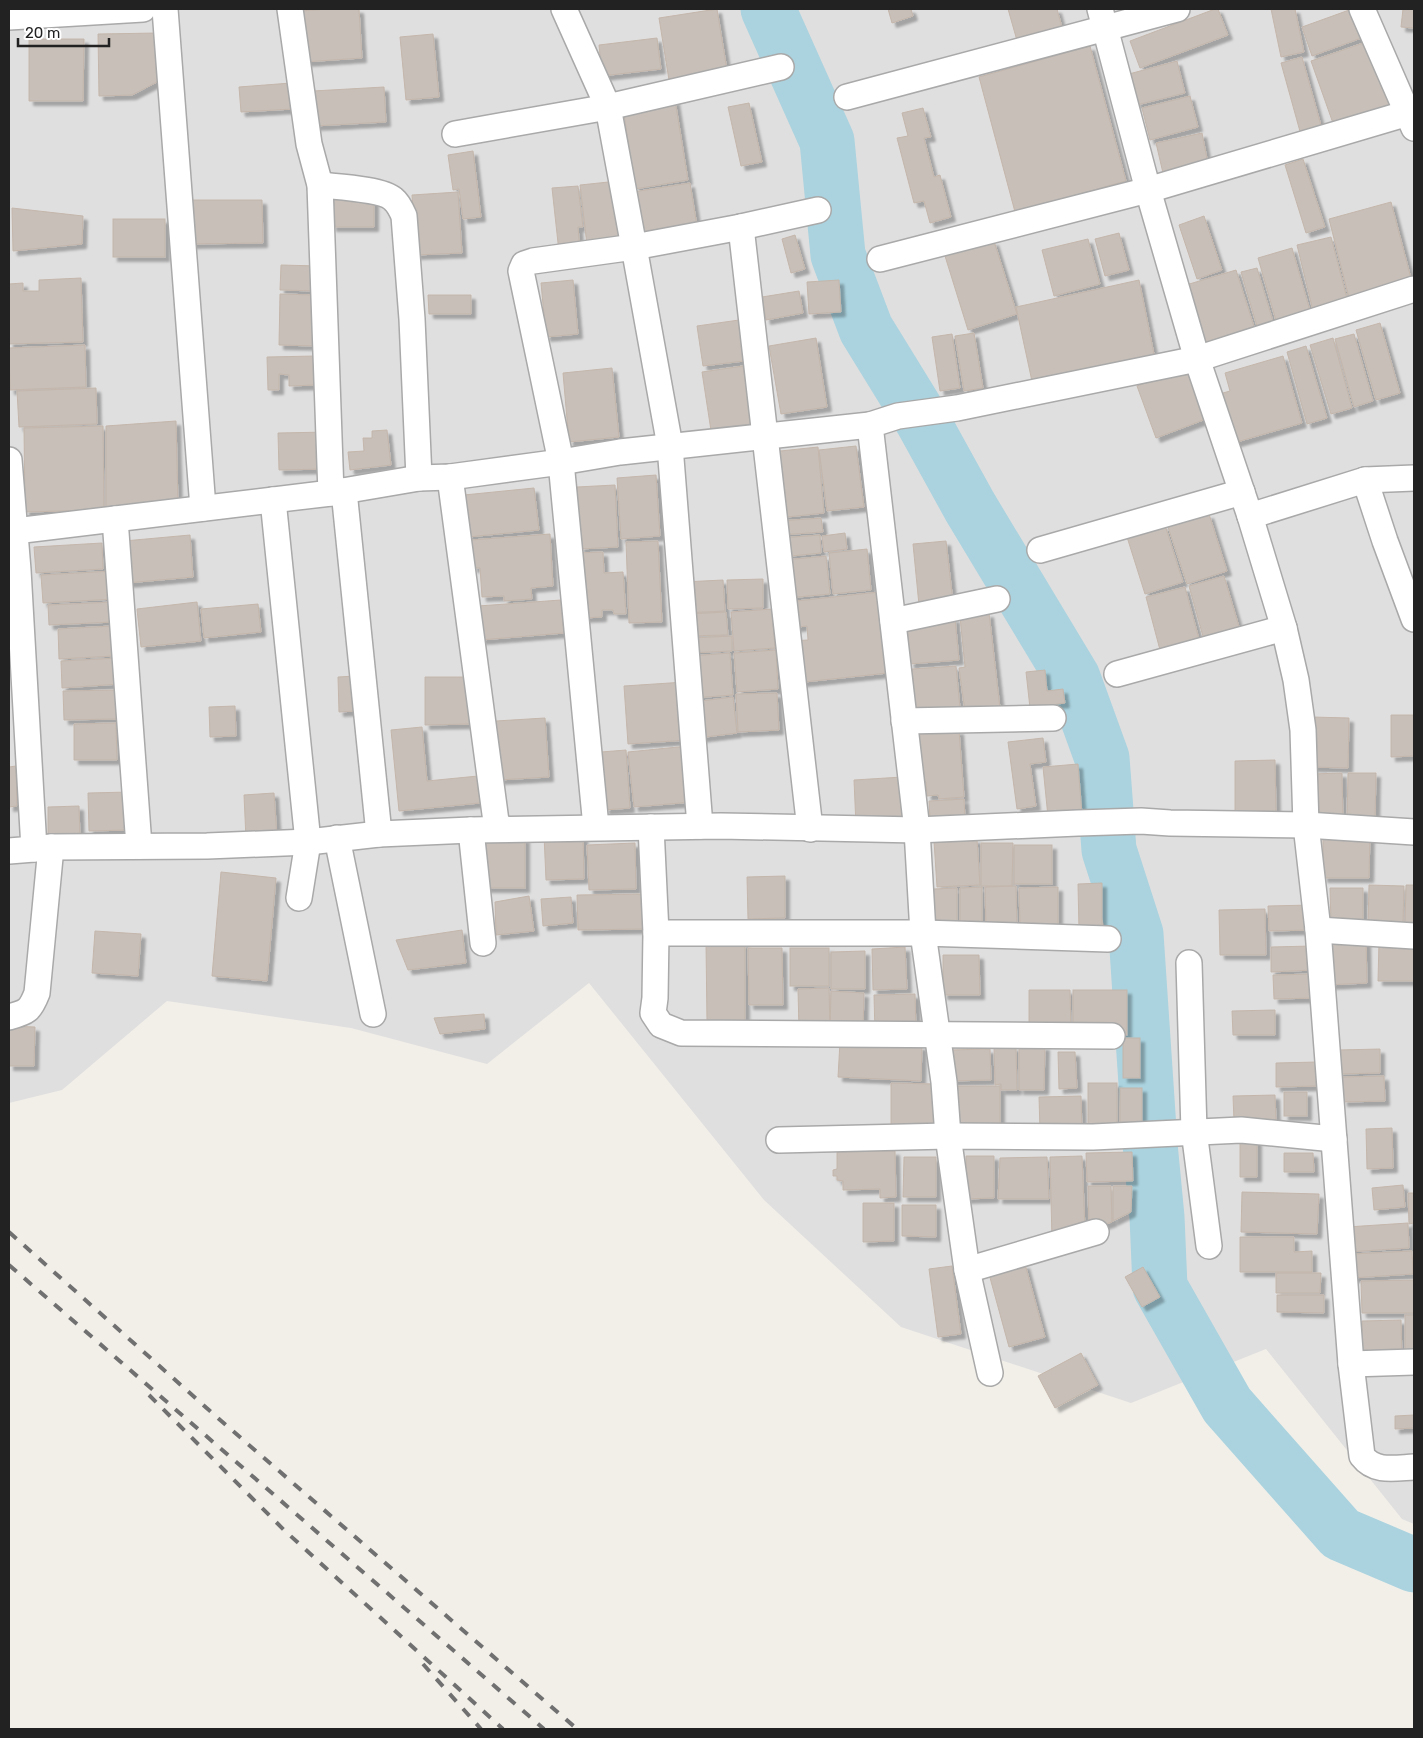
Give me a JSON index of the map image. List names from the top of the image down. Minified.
{"scale_bar":"20 m"}
